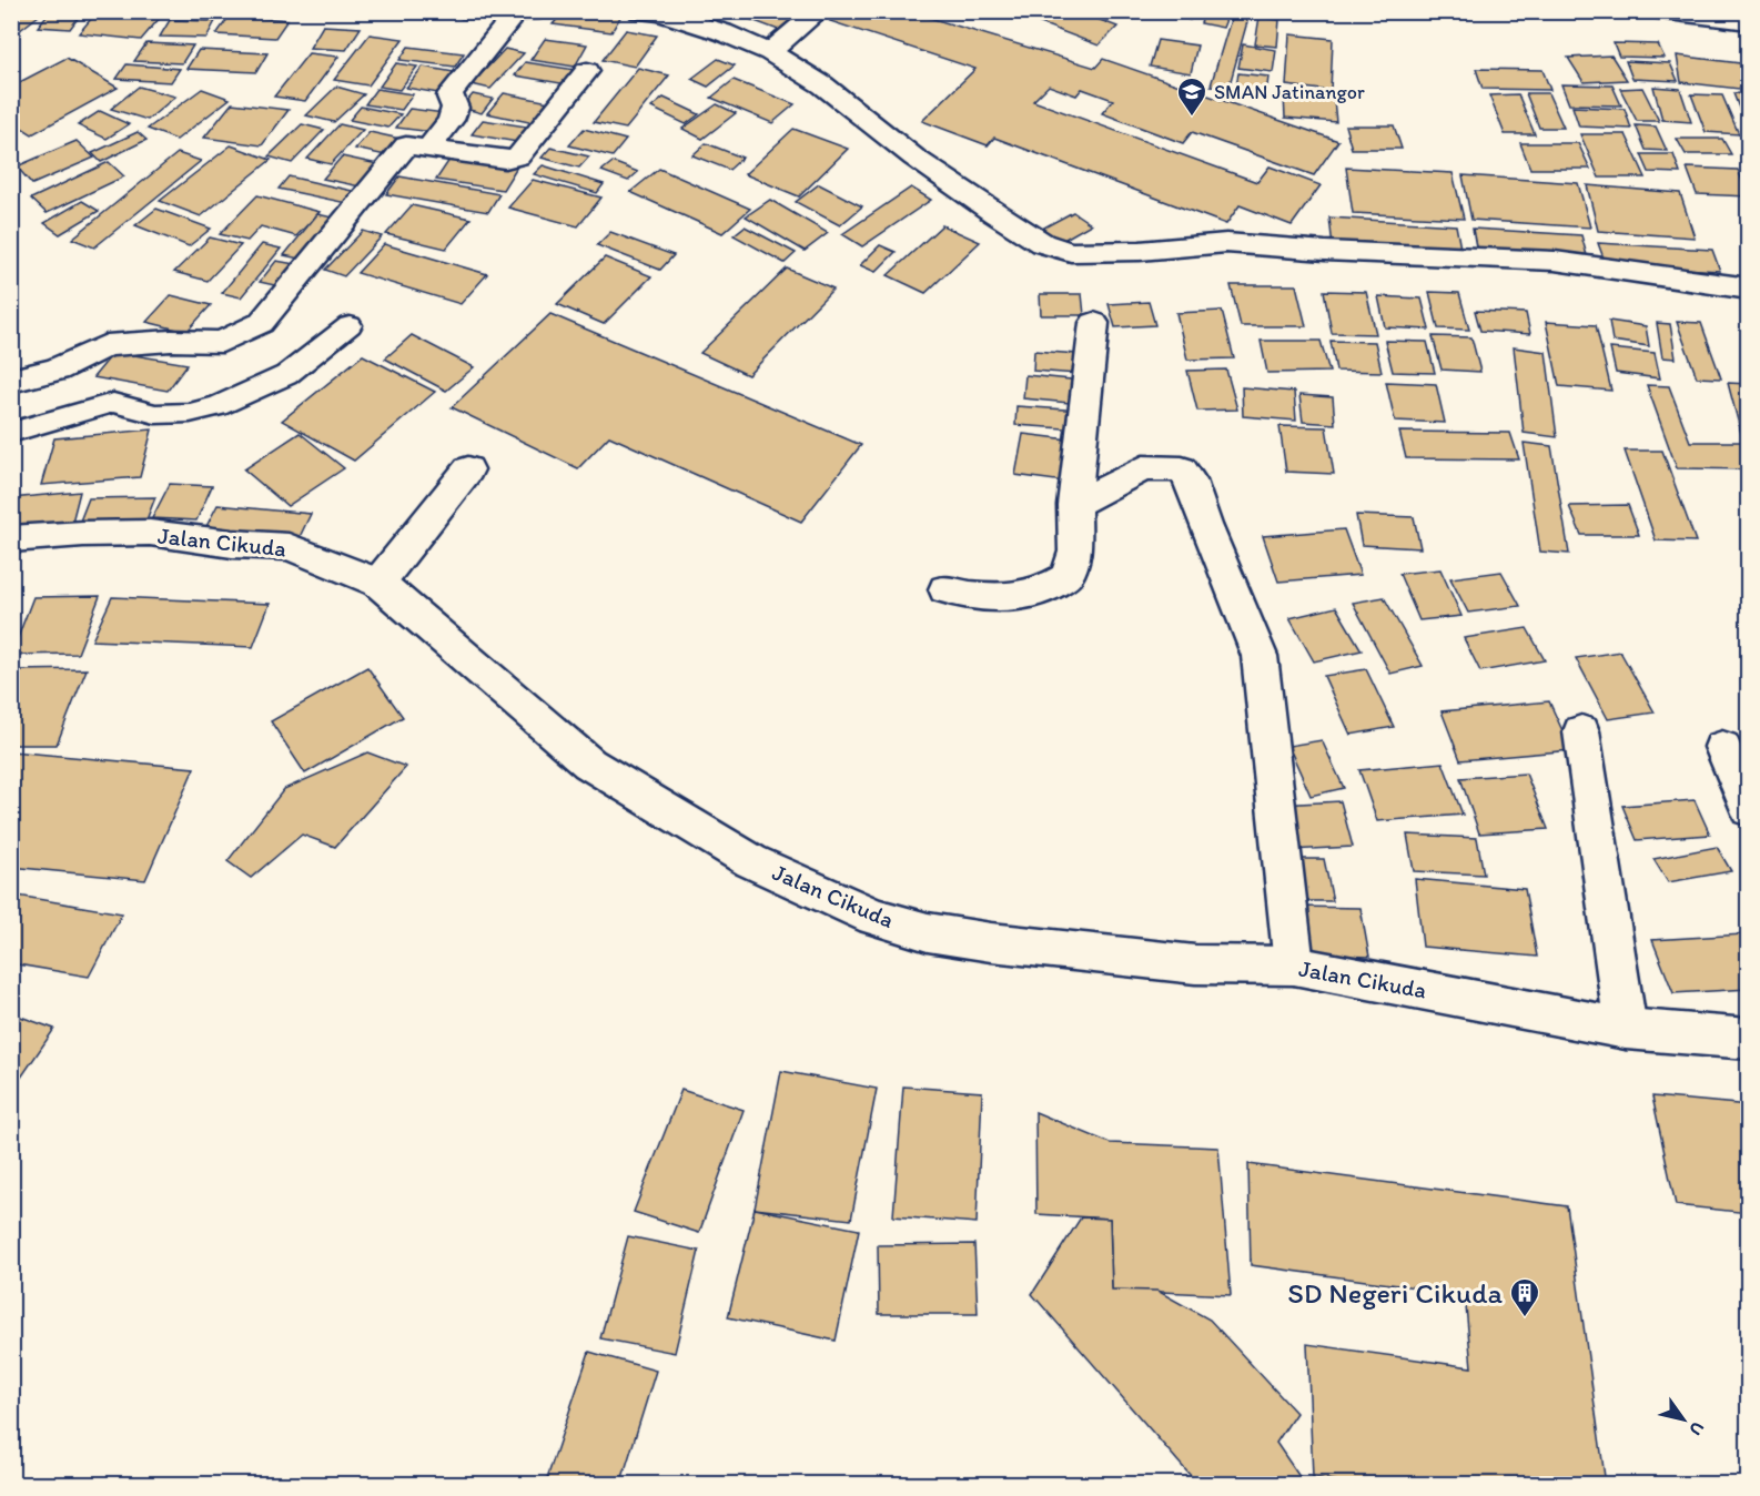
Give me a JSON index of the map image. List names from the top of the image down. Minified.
{"streets":{"street":["Jalan Cikuda"]},"places":{"school or university":["SMAN Jatinangor"],"building":["SD Negeri Cikuda"]},"north":"bottom right"}
